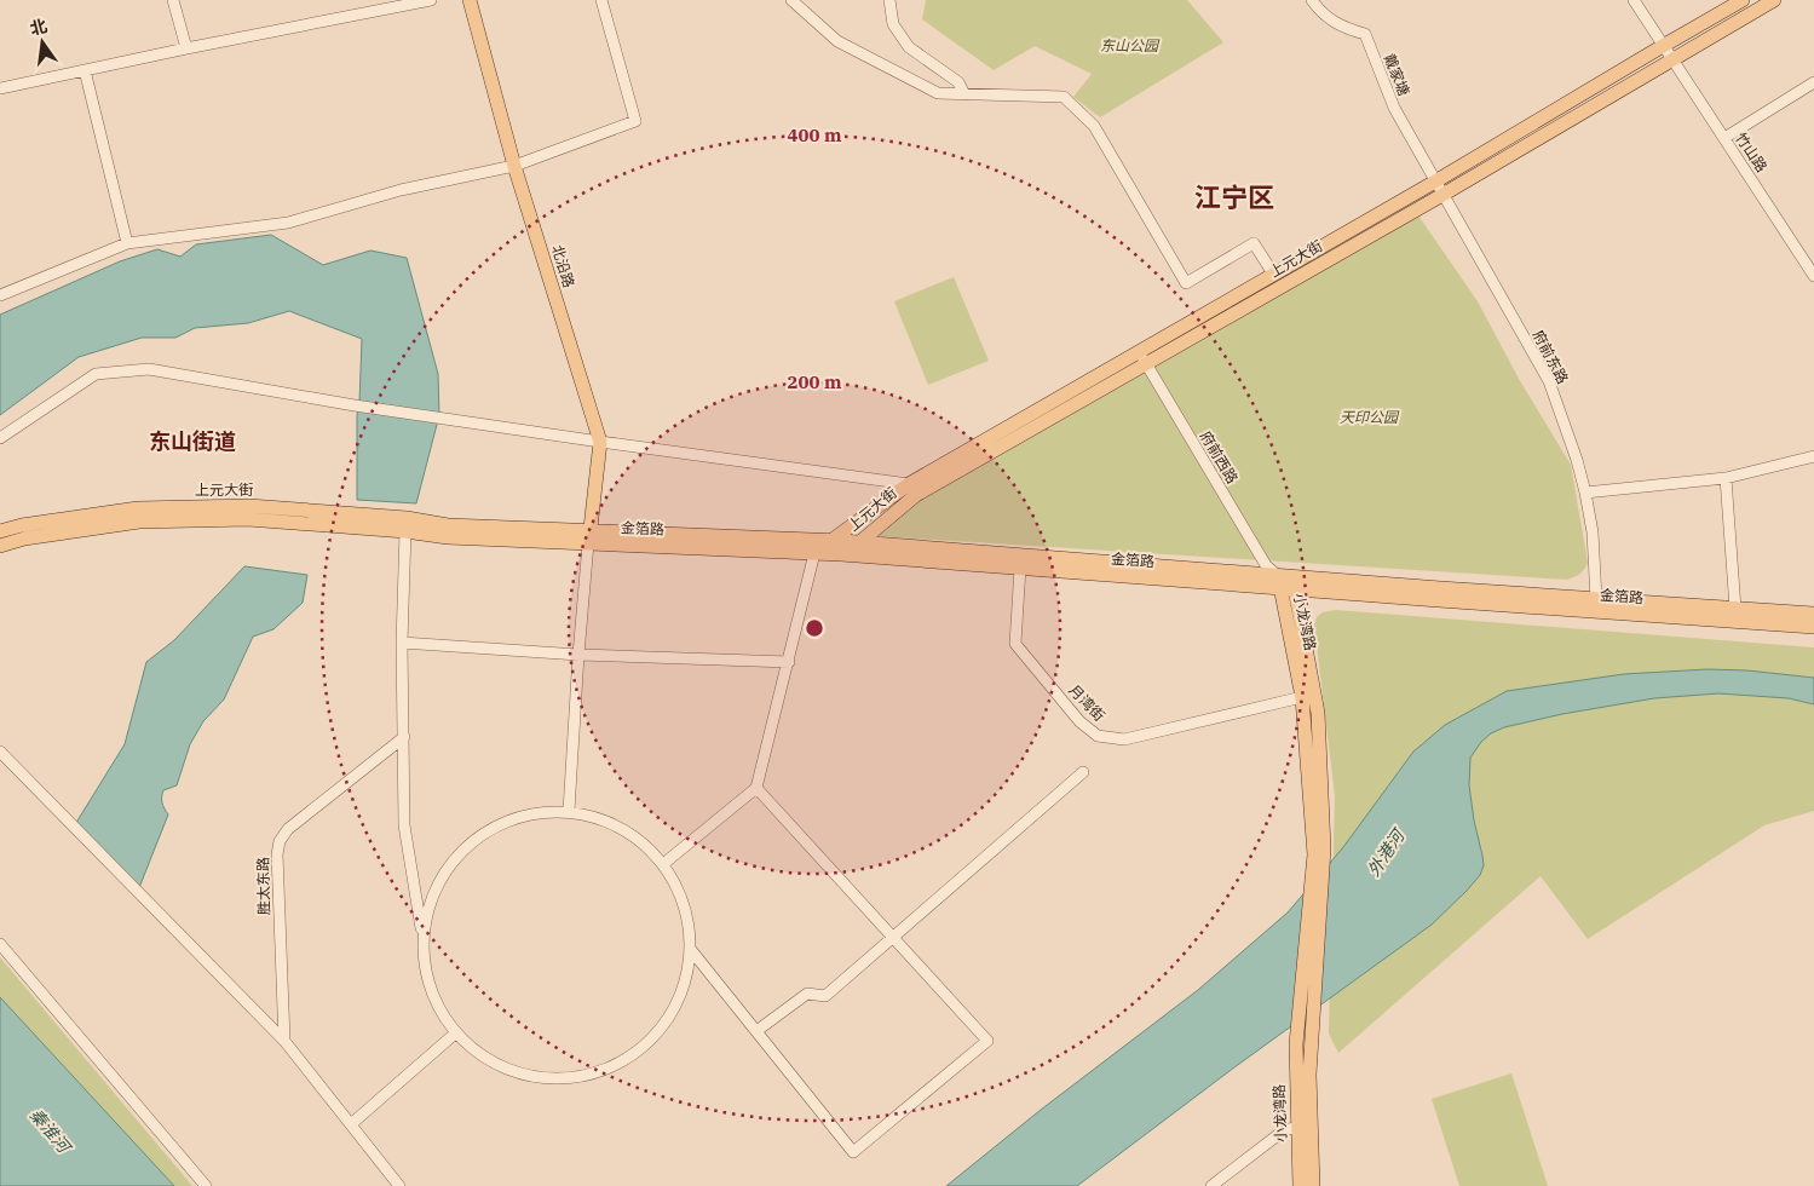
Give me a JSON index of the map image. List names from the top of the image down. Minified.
{"streets":{"main road":["上元大街","北沿路","金箔路","小龙湾路"],"street":["戴家塘","竹山路","府前东路","府前西路","月湾街","胜太东路"]},"crossings":[["戴家塘","上元大街"],["戴家塘","府前东路"],["竹山路","上元大街"],["上元大街","府前东路"],["上元大街","府前西路"],["上元大街","金箔路"],["北沿路","金箔路"],["府前东路","金箔路"],["府前西路","金箔路"],["府前西路","小龙湾路"],["金箔路","小龙湾路"],["金箔路","月湾街"],["小龙湾路","月湾街"]],"districts":["江宁区","东山街道"],"water":["外港河","秦淮河"],"parks":["东山公园","天印公园"],"north":"top","rings":["400 m","200 m"]}
